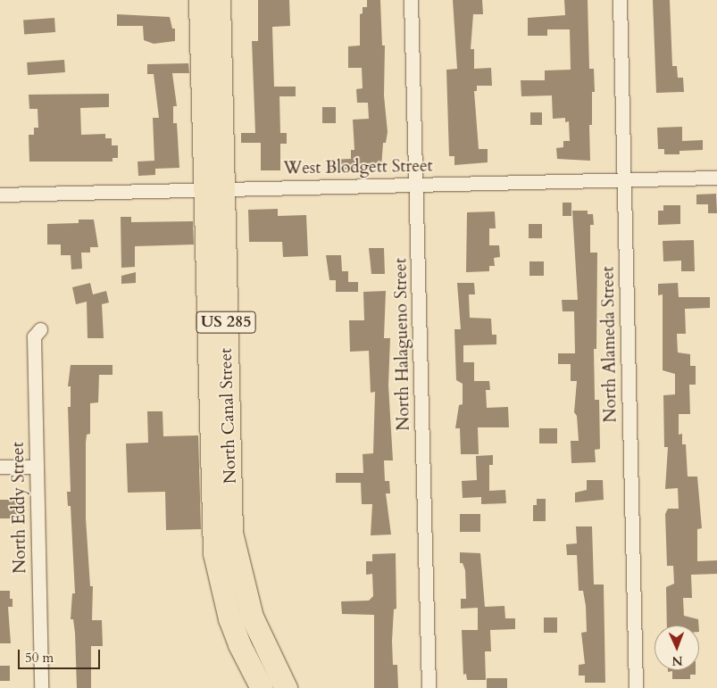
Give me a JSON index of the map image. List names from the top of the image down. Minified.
{"streets":{"highway":["US 285","North Canal Street"],"street":["West Blodgett Street","North Halagueno Street","North Alameda Street","North Eddy Street"]},"crossings":[["West Blodgett Street","North Halagueno Street"],["West Blodgett Street","North Alameda Street"],["West Blodgett Street","North Canal Street"]],"scale_bar":"50 m","north":"bottom"}
